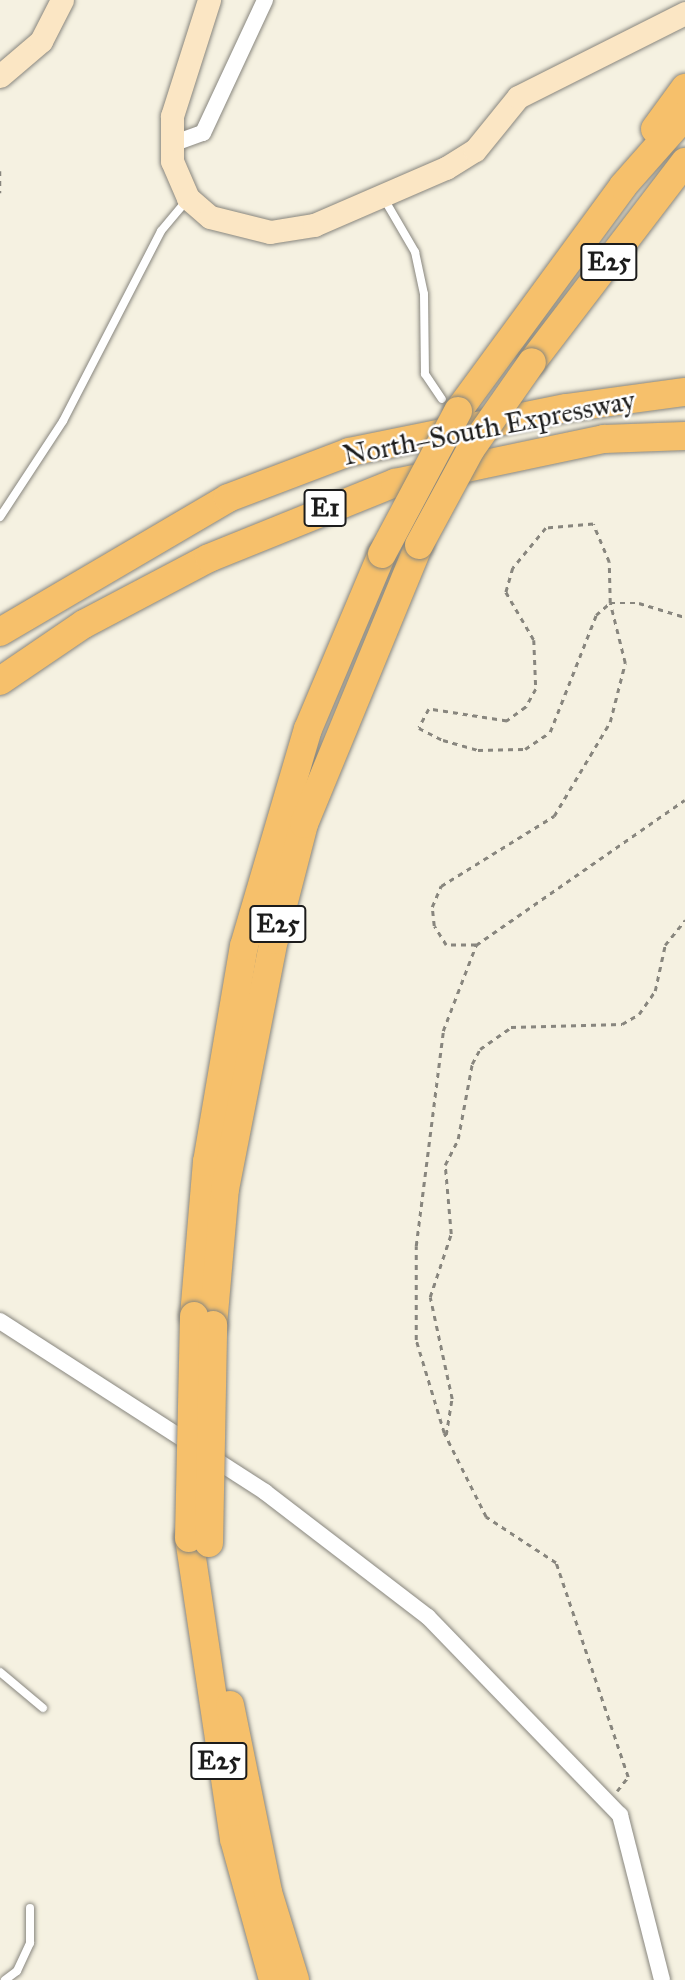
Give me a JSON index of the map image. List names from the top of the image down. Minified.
{"streets":{"highway":["E25","North–South Expressway","E1"]}}
